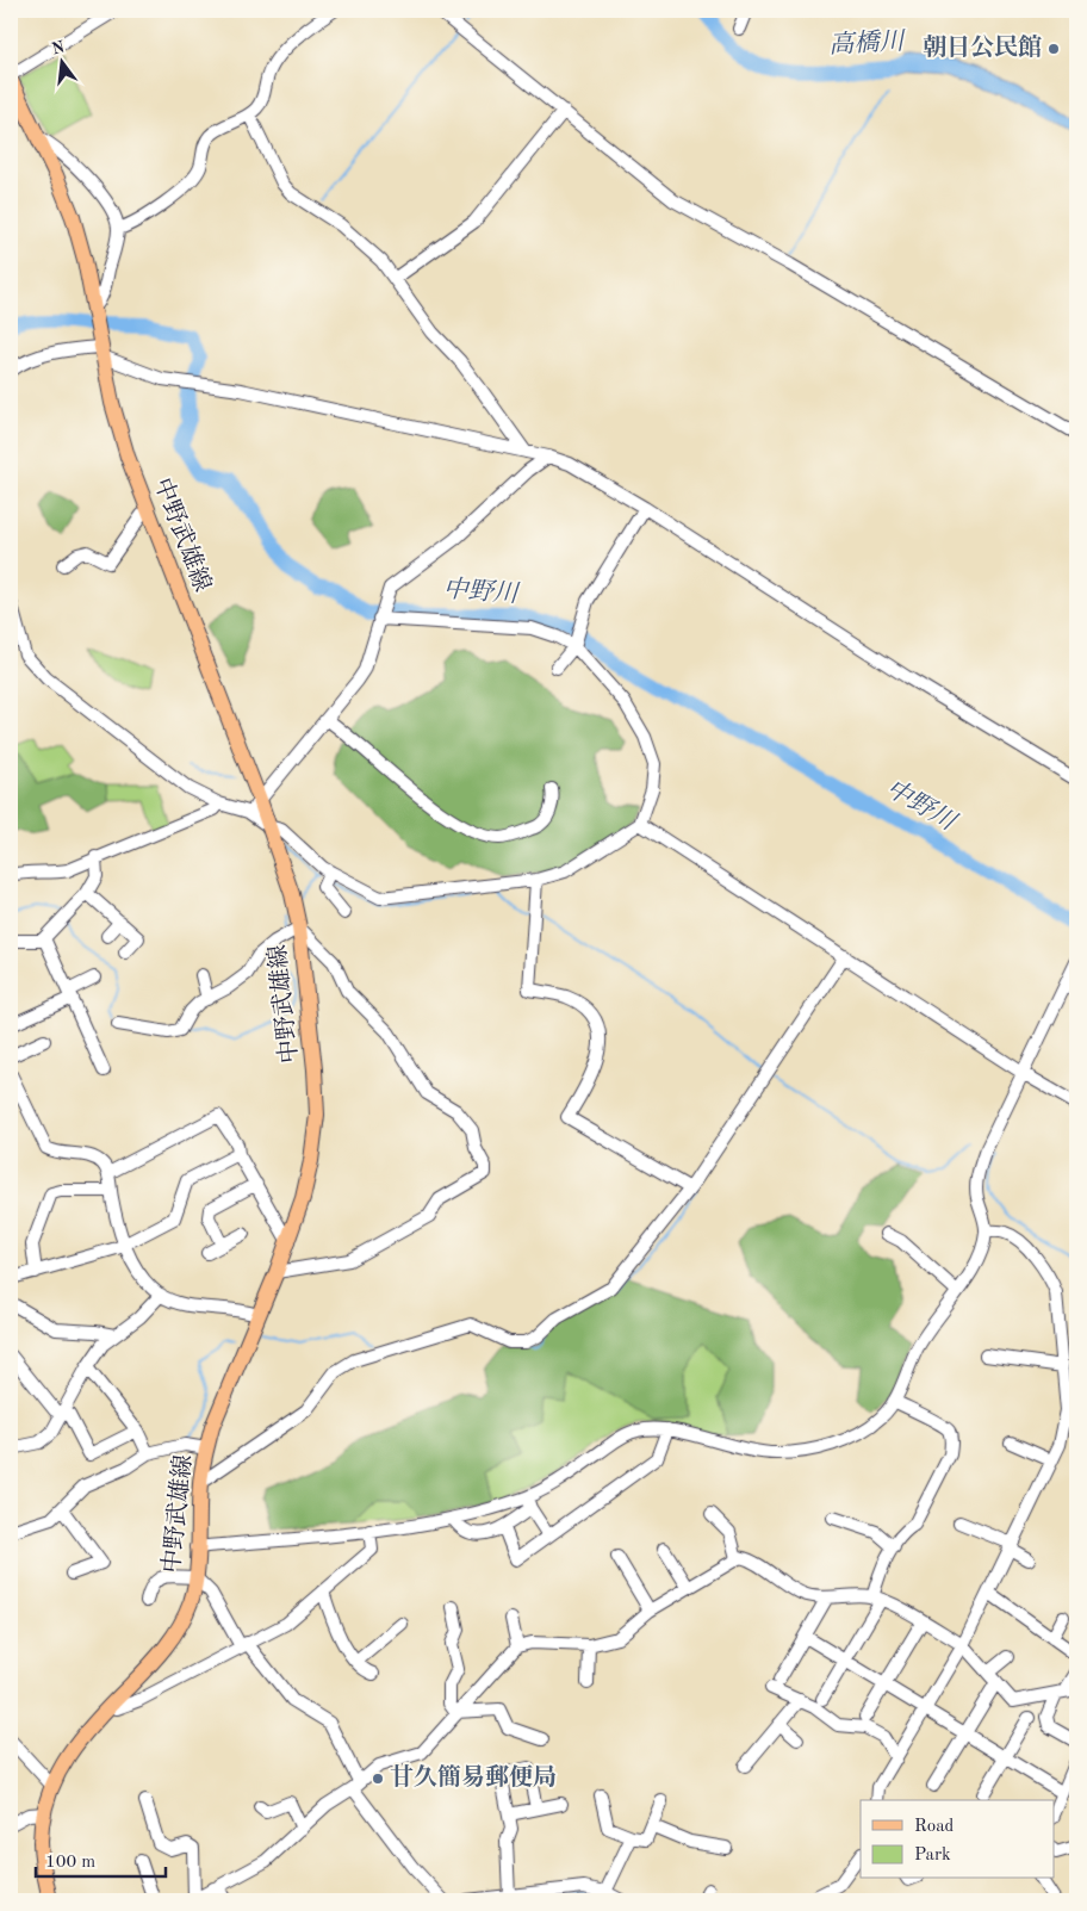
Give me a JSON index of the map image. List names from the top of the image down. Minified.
{"streets":{"main road":["中野武雄線"]},"water":["高橋川","中野川"],"places":["朝日公民館","甘久簡易郵便局"],"legend":["Road","Park"],"scale_bar":"100 m","north":"top"}
